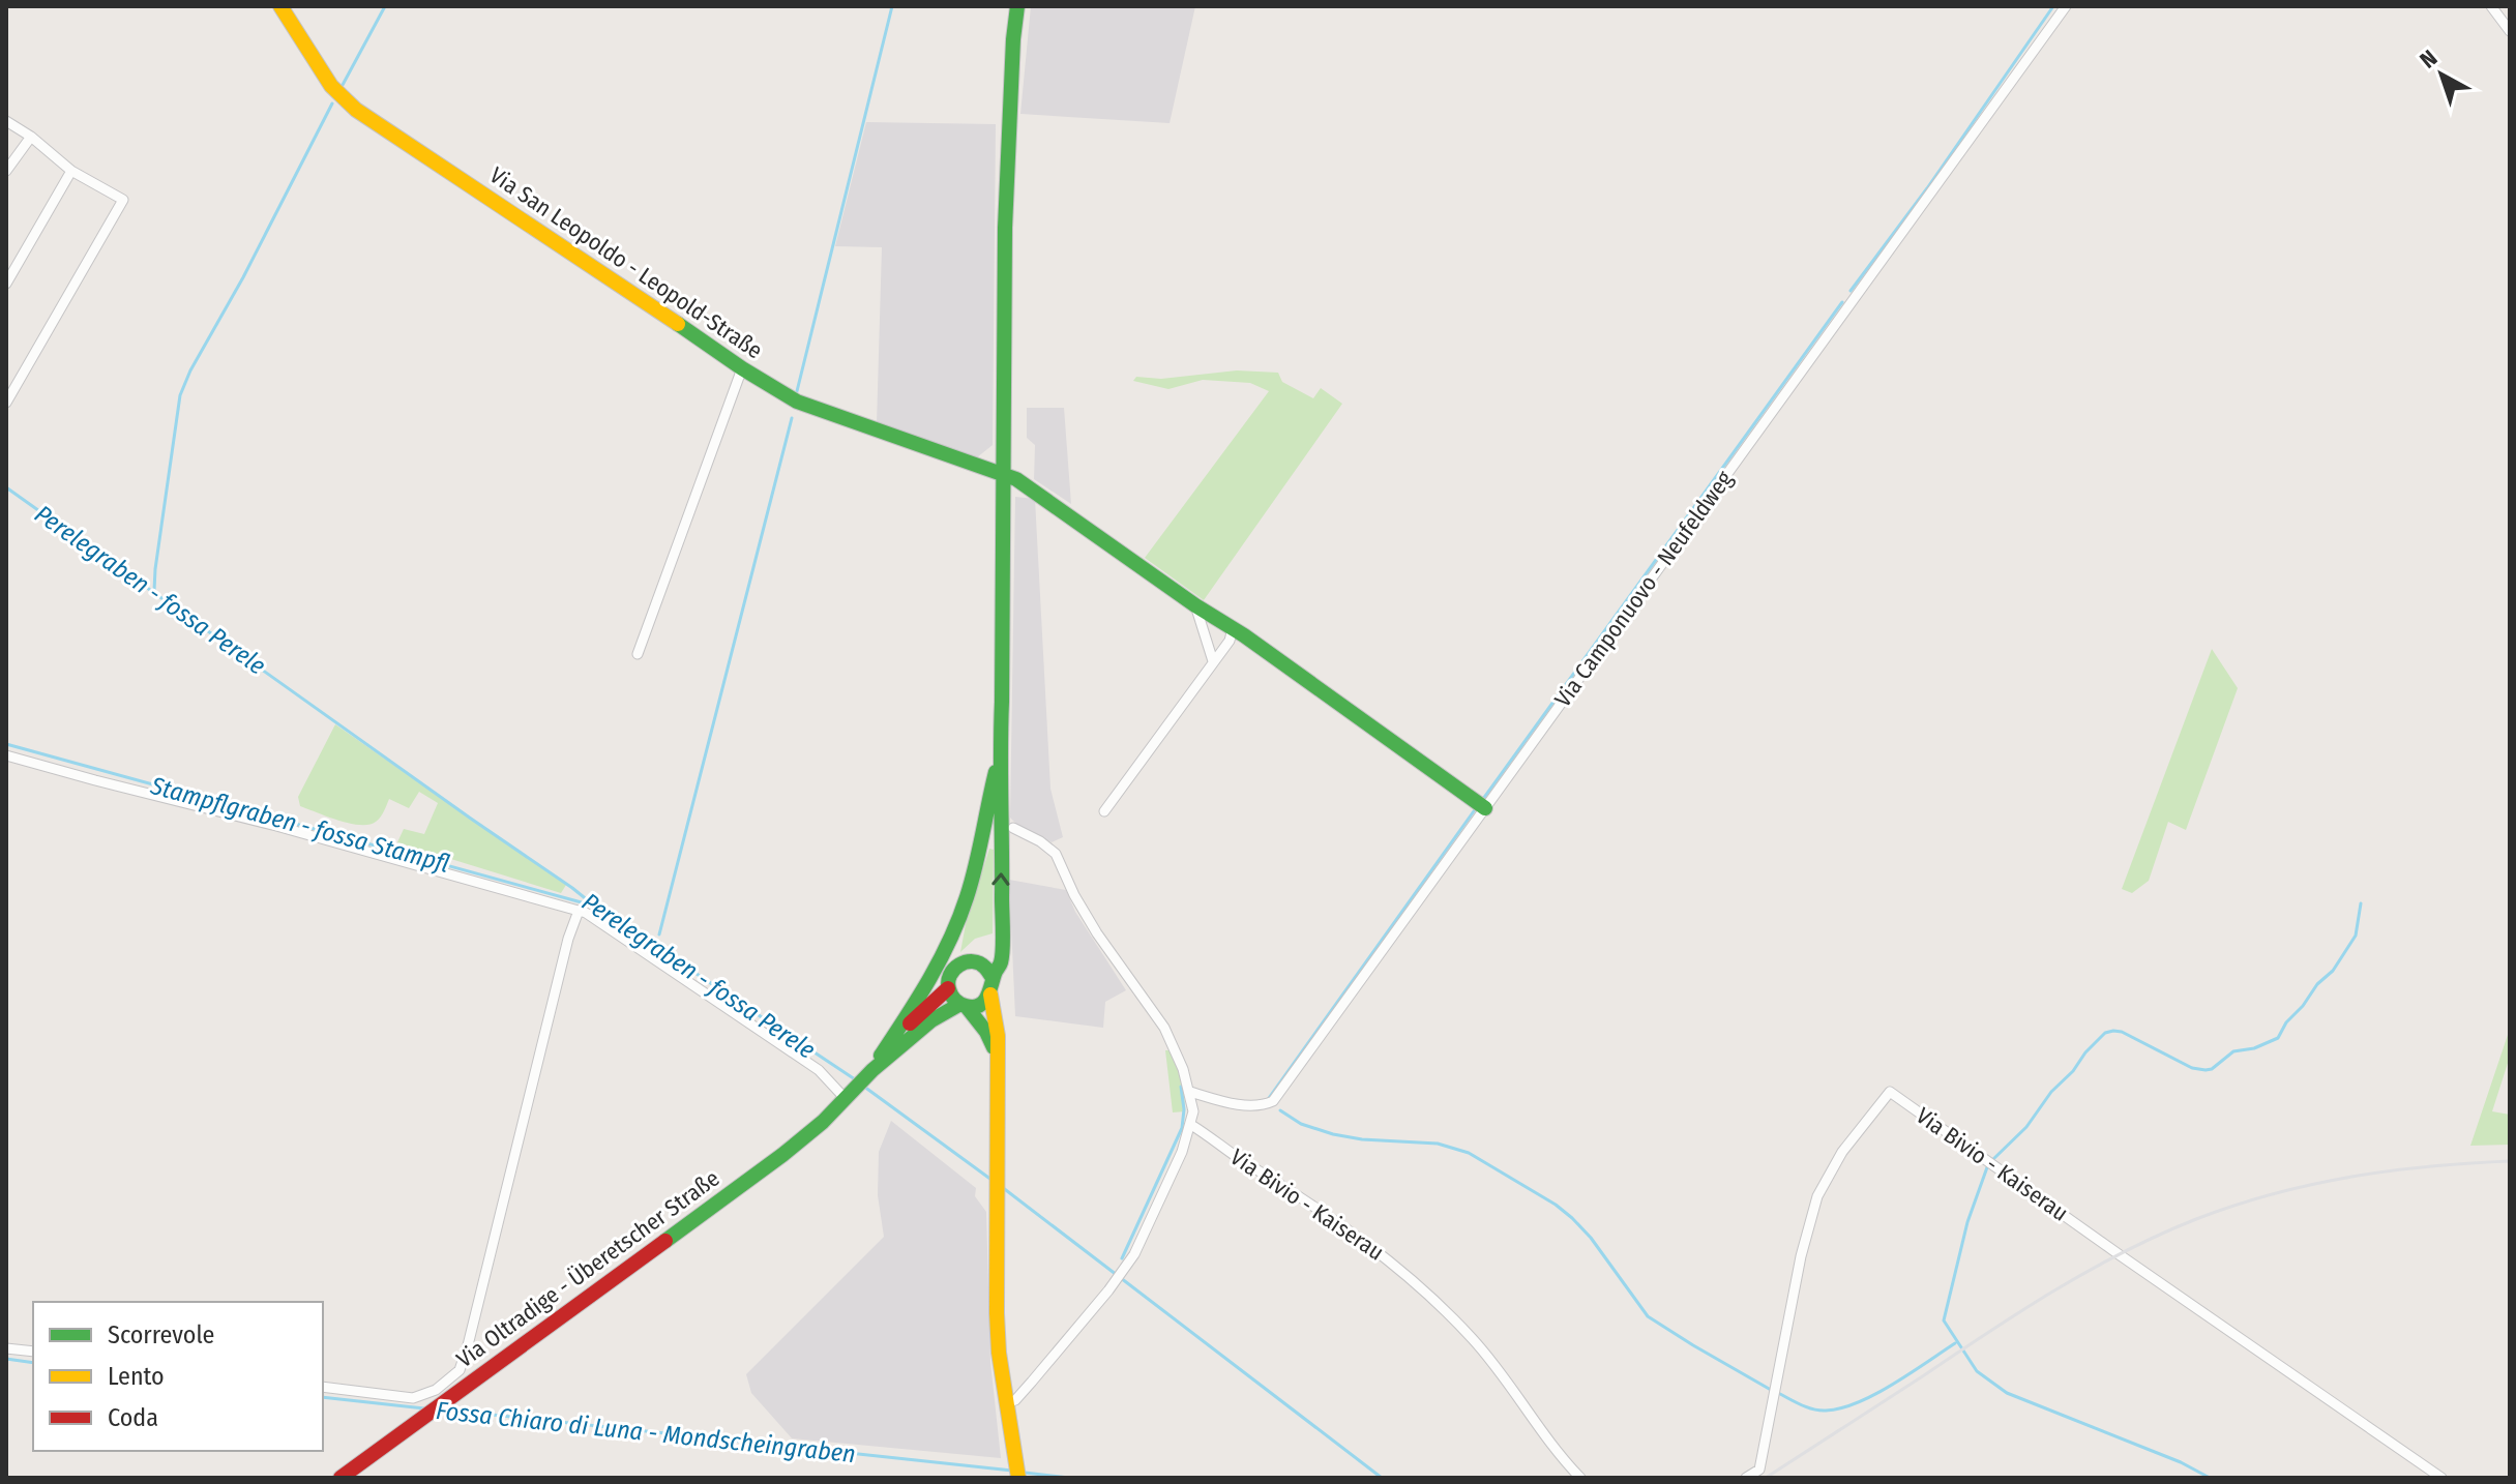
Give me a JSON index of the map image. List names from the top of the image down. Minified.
{"streets":{"main road":["Via San Leopoldo - Leopold-Straße","Via Oltradige - Überetscher Straße"],"street":["Via Camponuovo - Neufeldweg","Via Bivio - Kaiserau"]},"crossings":[["Via San Leopoldo - Leopold-Straße","Via Camponuovo - Neufeldweg"]],"water":["Perelegraben - fossa Perele","Stampflgraben - fossa Stampfl","Fossa Chiaro di Luna - Mondscheingraben"],"legend":["Scorrevole","Lento","Coda"],"north":"top left"}
